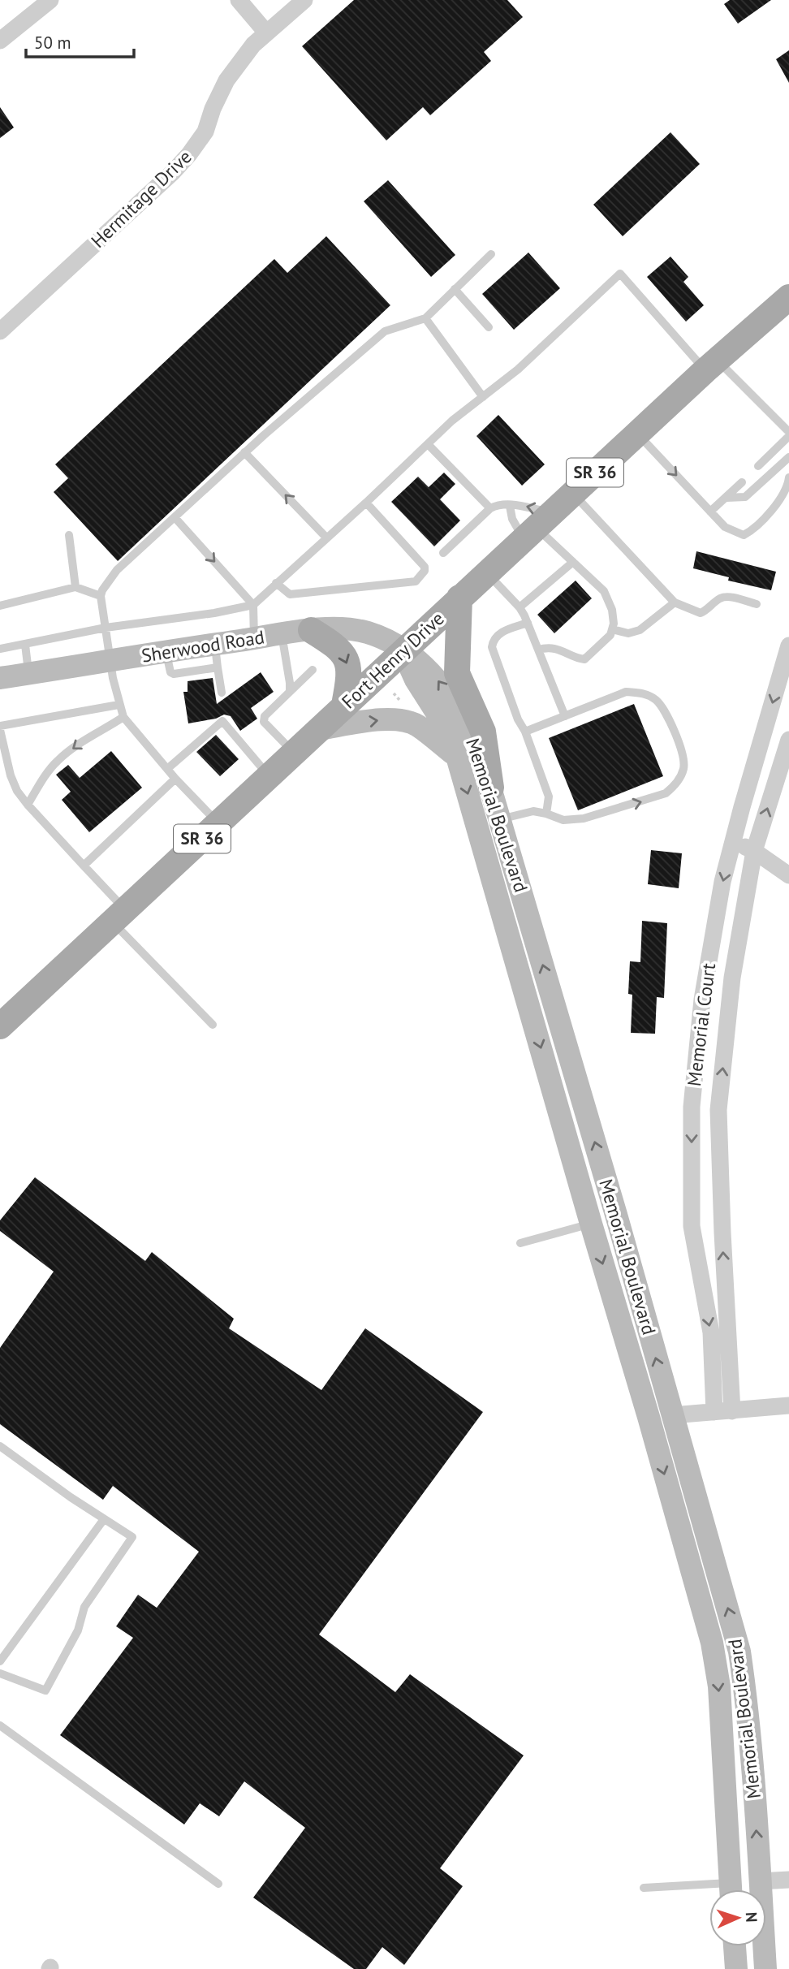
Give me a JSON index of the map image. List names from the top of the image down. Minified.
{"streets":{"main road":["SR 36","Sherwood Road","Fort Henry Drive","Memorial Boulevard"],"street":["Hermitage Drive","Memorial Court"]},"crossings":[["Sherwood Road","Fort Henry Drive"],["Sherwood Road","Memorial Boulevard"],["Fort Henry Drive","Memorial Boulevard"]],"scale_bar":"50 m","north":"right"}
